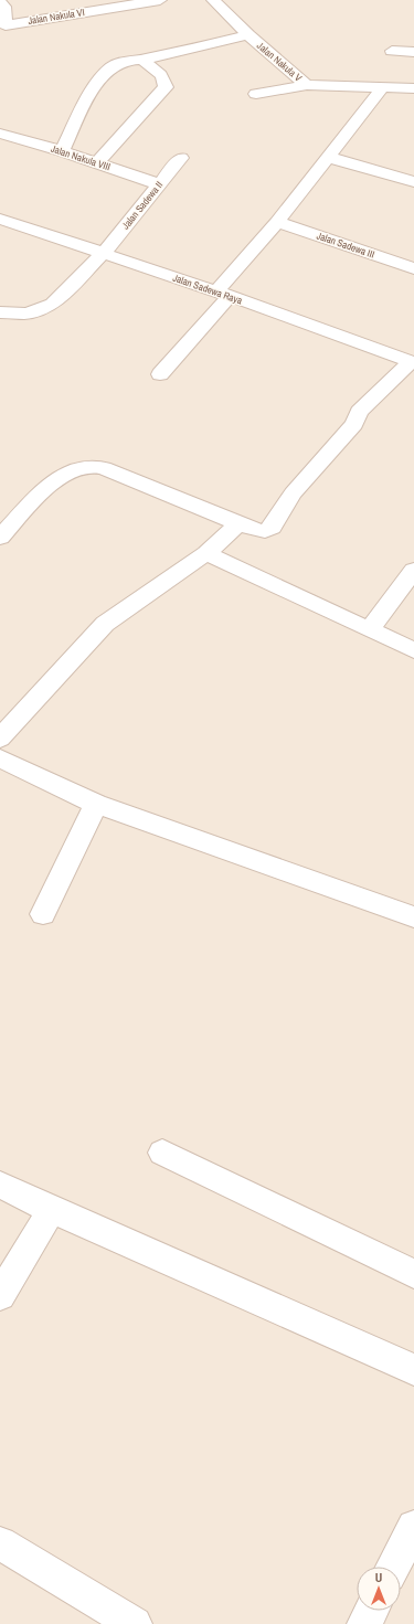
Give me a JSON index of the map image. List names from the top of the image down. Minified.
{"streets":{"street":["Jalan Nakula VI","Jalan Nakula V","Jalan Nakula VIII","Jalan Sadewa II","Jalan Sadewa III","Jalan Sadewa Raya"]},"crossings":[["Jalan Nakula VIII","Jalan Sadewa II"],["Jalan Sadewa II","Jalan Sadewa Raya"]],"north":"top"}
